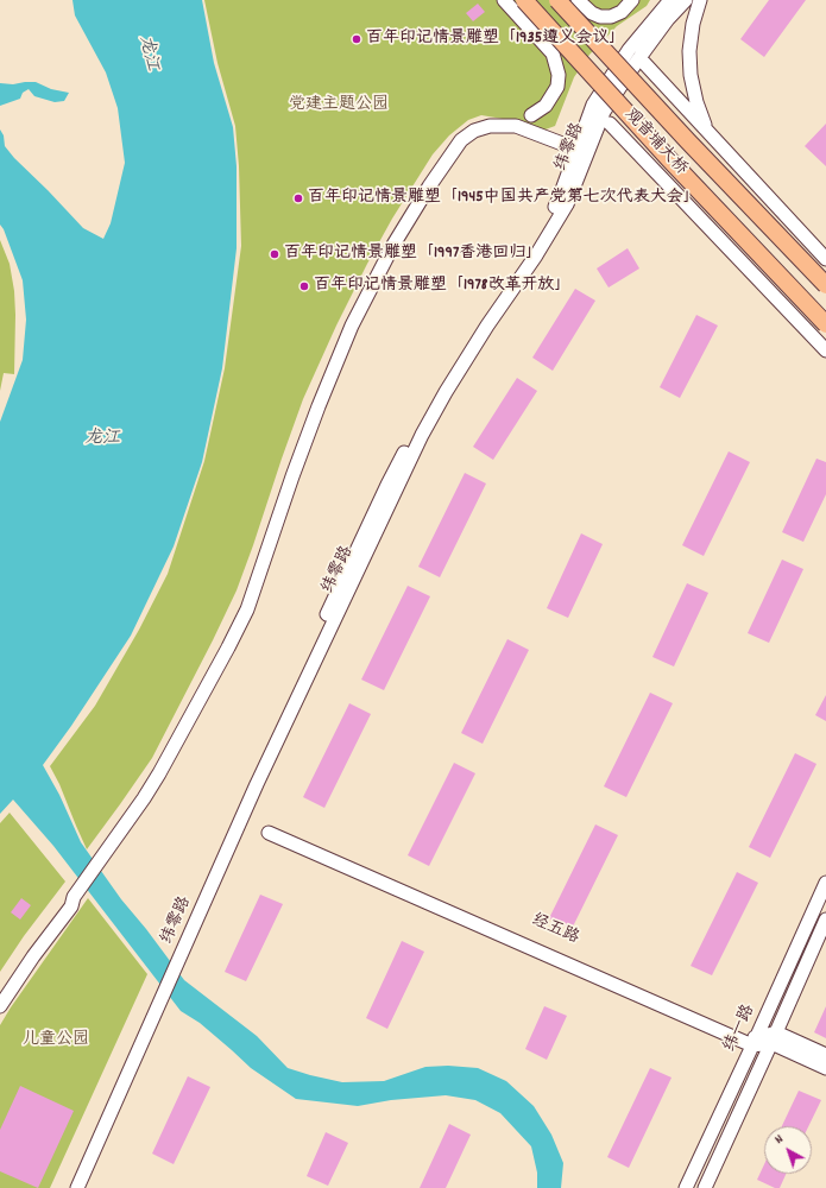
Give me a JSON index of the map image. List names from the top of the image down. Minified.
{"streets":{"main road":["观音埔大桥"],"street":["纬零路","经五路","纬一路"]},"crossings":[["经五路","纬一路"]],"water":["龙江"],"parks":["党建主题公园","儿童公园"],"places":["百年印记情景雕塑「1935遵义会议」","百年印记情景雕塑「1945中国共产党第七次代表大会」","百年印记情景雕塑「1997香港回归」","百年印记情景雕塑「1978改革开放」"],"north":"top left"}
